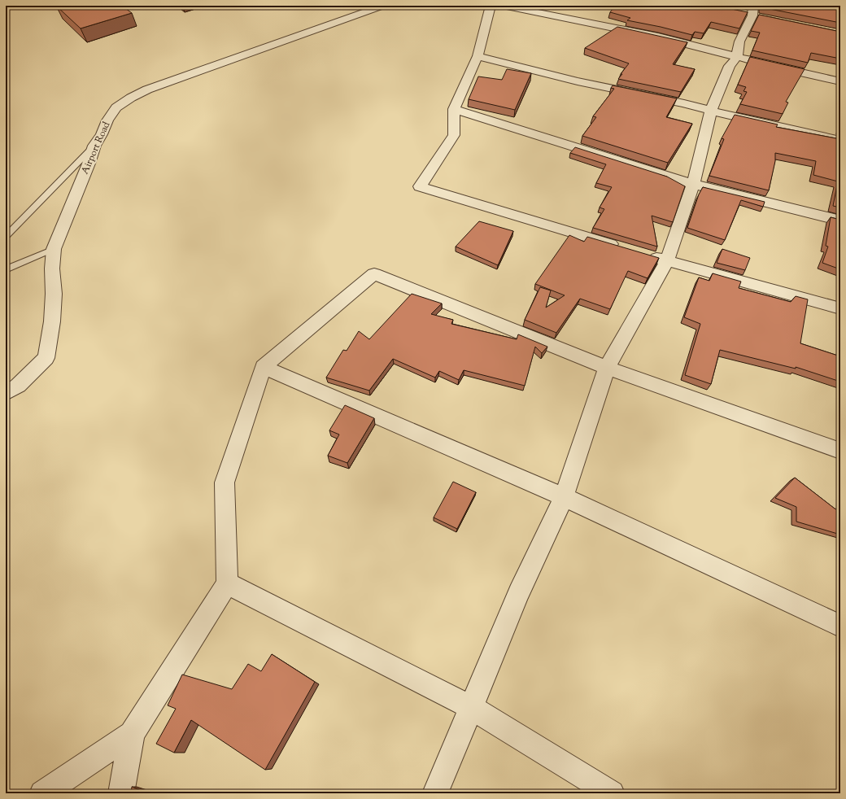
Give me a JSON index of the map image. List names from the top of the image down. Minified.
{"streets":{"street":["Airport Road"]}}
